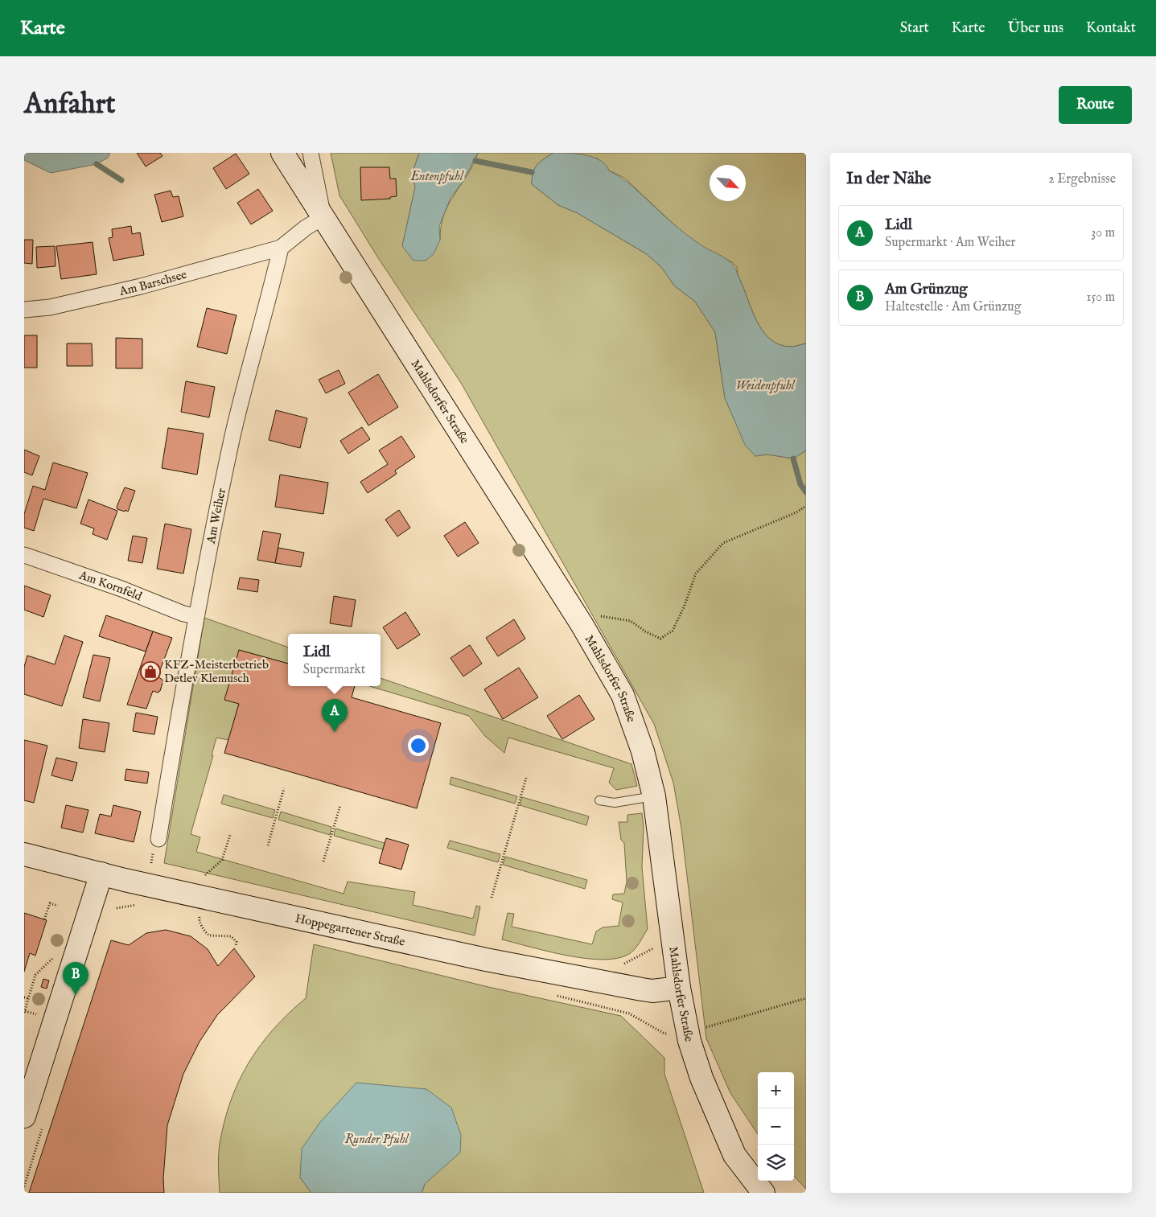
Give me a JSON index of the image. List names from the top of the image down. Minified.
{"streets":{"main road":["Mahlsdorfer Straße","Hoppegartener Straße"],"street":["Am Barschsee","Am Weiher","Am Kornfeld"]},"crossings":[["Am Barschsee","Am Weiher"],["Mahlsdorfer Straße","Hoppegartener Straße"],["Am Weiher","Am Kornfeld"]],"water":["Entenpfuhl","Weidenpfuhl","Runder Pfuhl"],"places":{"shop":["KFZ-Meisterbetrieb Detlev Klemusch"]},"north":"bottom right","page":{"header":"Karte","nav":["Start","Karte","Über uns","Kontakt"],"buttons":"Route","title":"Anfahrt","heading":["In der Nähe","2 Ergebnisse"],"list":[{"mark":"A","name":"Lidl","note":"Supermarkt · Am Weiher","value":"30 m"},{"mark":"B","name":"Am Grünzug","note":"Haltestelle · Am Grünzug","value":"150 m"}],"popup":["Lidl","Supermarkt"],"pins":["A","B"],"map_buttons":["+","−"]}}
